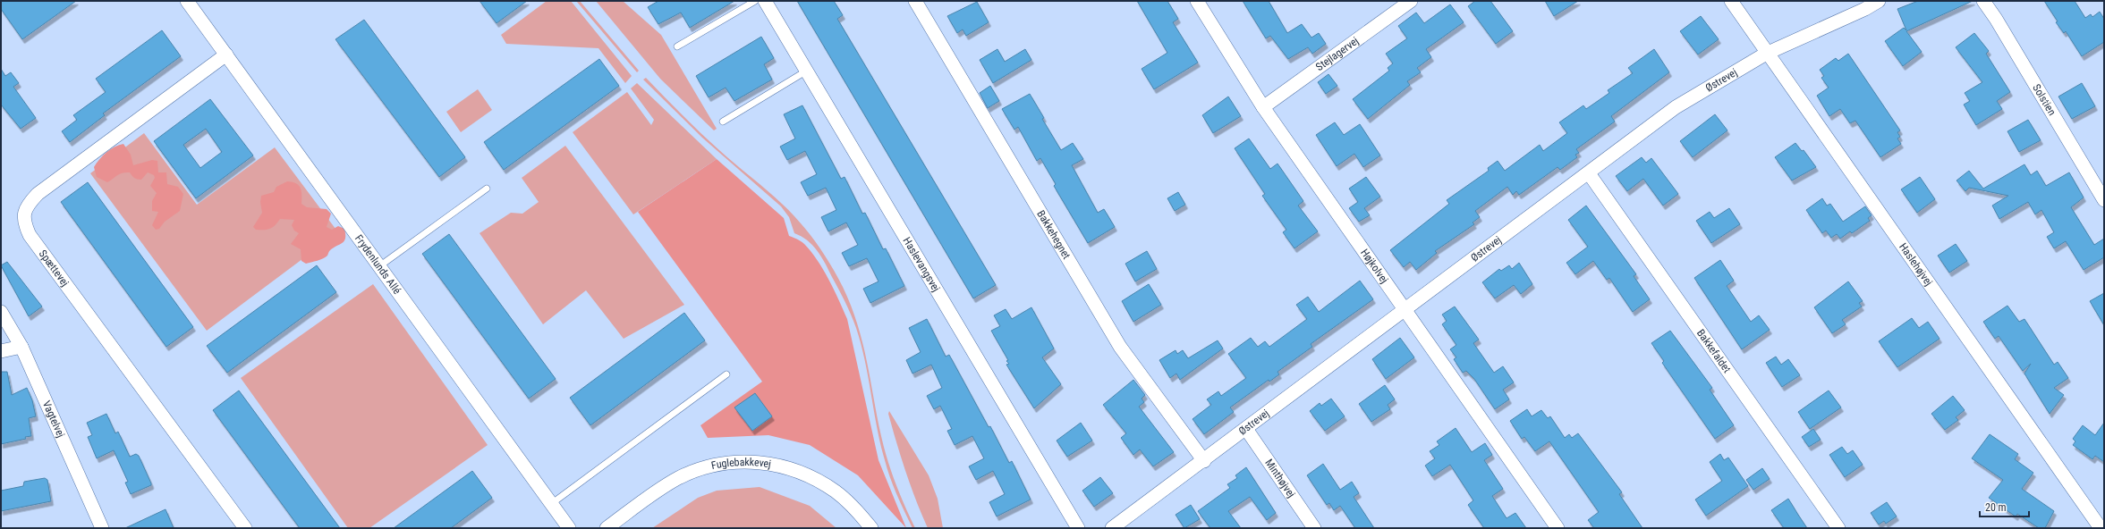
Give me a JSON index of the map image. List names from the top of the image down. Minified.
{"streets":{"street":["Stejlagervej","Østrevej","Solstien","Bakkehegnet","Frydenlunds Allé","Haslevangsvej","Haslehøjvej","Højkolvej","Spættevej","Bakkefaldet","Vagtelvej","Fuglebakkevej","Minthøjvej"]},"crossings":[["Stejlagervej","Højkolvej"],["Østrevej","Bakkehegnet"],["Østrevej","Haslehøjvej"],["Østrevej","Højkolvej"],["Østrevej","Bakkefaldet"],["Østrevej","Minthøjvej"],["Frydenlunds Allé","Spættevej"]],"scale_bar":"20 m"}
